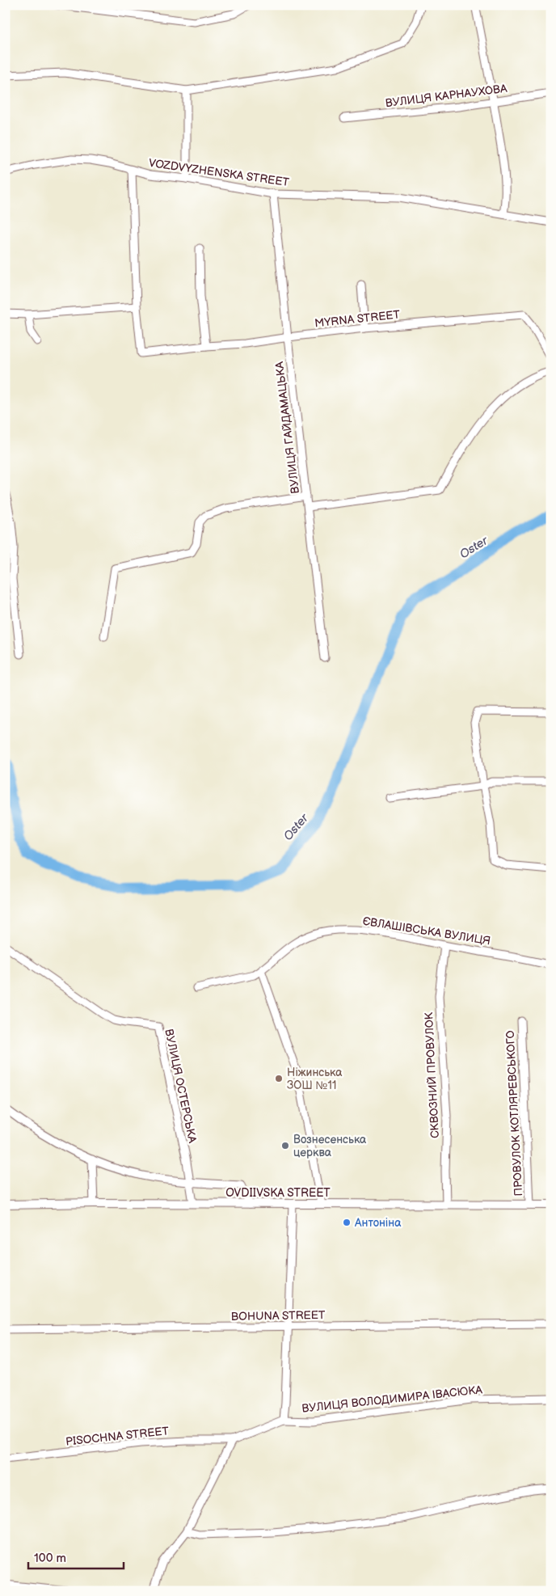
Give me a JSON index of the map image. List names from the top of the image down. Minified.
{"streets":{"main road":["OVDIIVSKA STREET"],"street":["ВУЛИЦЯ КАРНАУХОВА","VOZDVYZHENSKA STREET","MYRNA STREET","ВУЛИЦЯ ГАЙДАМАЦЬКА","ЄВЛАШІВСЬКА ВУЛИЦЯ","СКВОЗНИЙ ПРОВУЛОК","ВУЛИЦЯ ОСТЕРСЬКА","ПРОВУЛОК КОТЛЯРЕВСЬКОГО","BOHUNA STREET","ВУЛИЦЯ ВОЛОДИМИРА ІВАСЮКА","PISOCHNA STREET"]},"crossings":[["VOZDVYZHENSKA STREET","ВУЛИЦЯ ГАЙДАМАЦЬКА"],["MYRNA STREET","ВУЛИЦЯ ГАЙДАМАЦЬКА"],["ЄВЛАШІВСЬКА ВУЛИЦЯ","СКВОЗНИЙ ПРОВУЛОК"],["СКВОЗНИЙ ПРОВУЛОК","OVDIIVSKA STREET"],["ВУЛИЦЯ ОСТЕРСЬКА","OVDIIVSKA STREET"],["ПРОВУЛОК КОТЛЯРЕВСЬКОГО","OVDIIVSKA STREET"]],"water":["Oster"],"places":["Ніжинська ЗОШ №11","Вознесенська церква","Антоніна"],"scale_bar":"100 m"}
